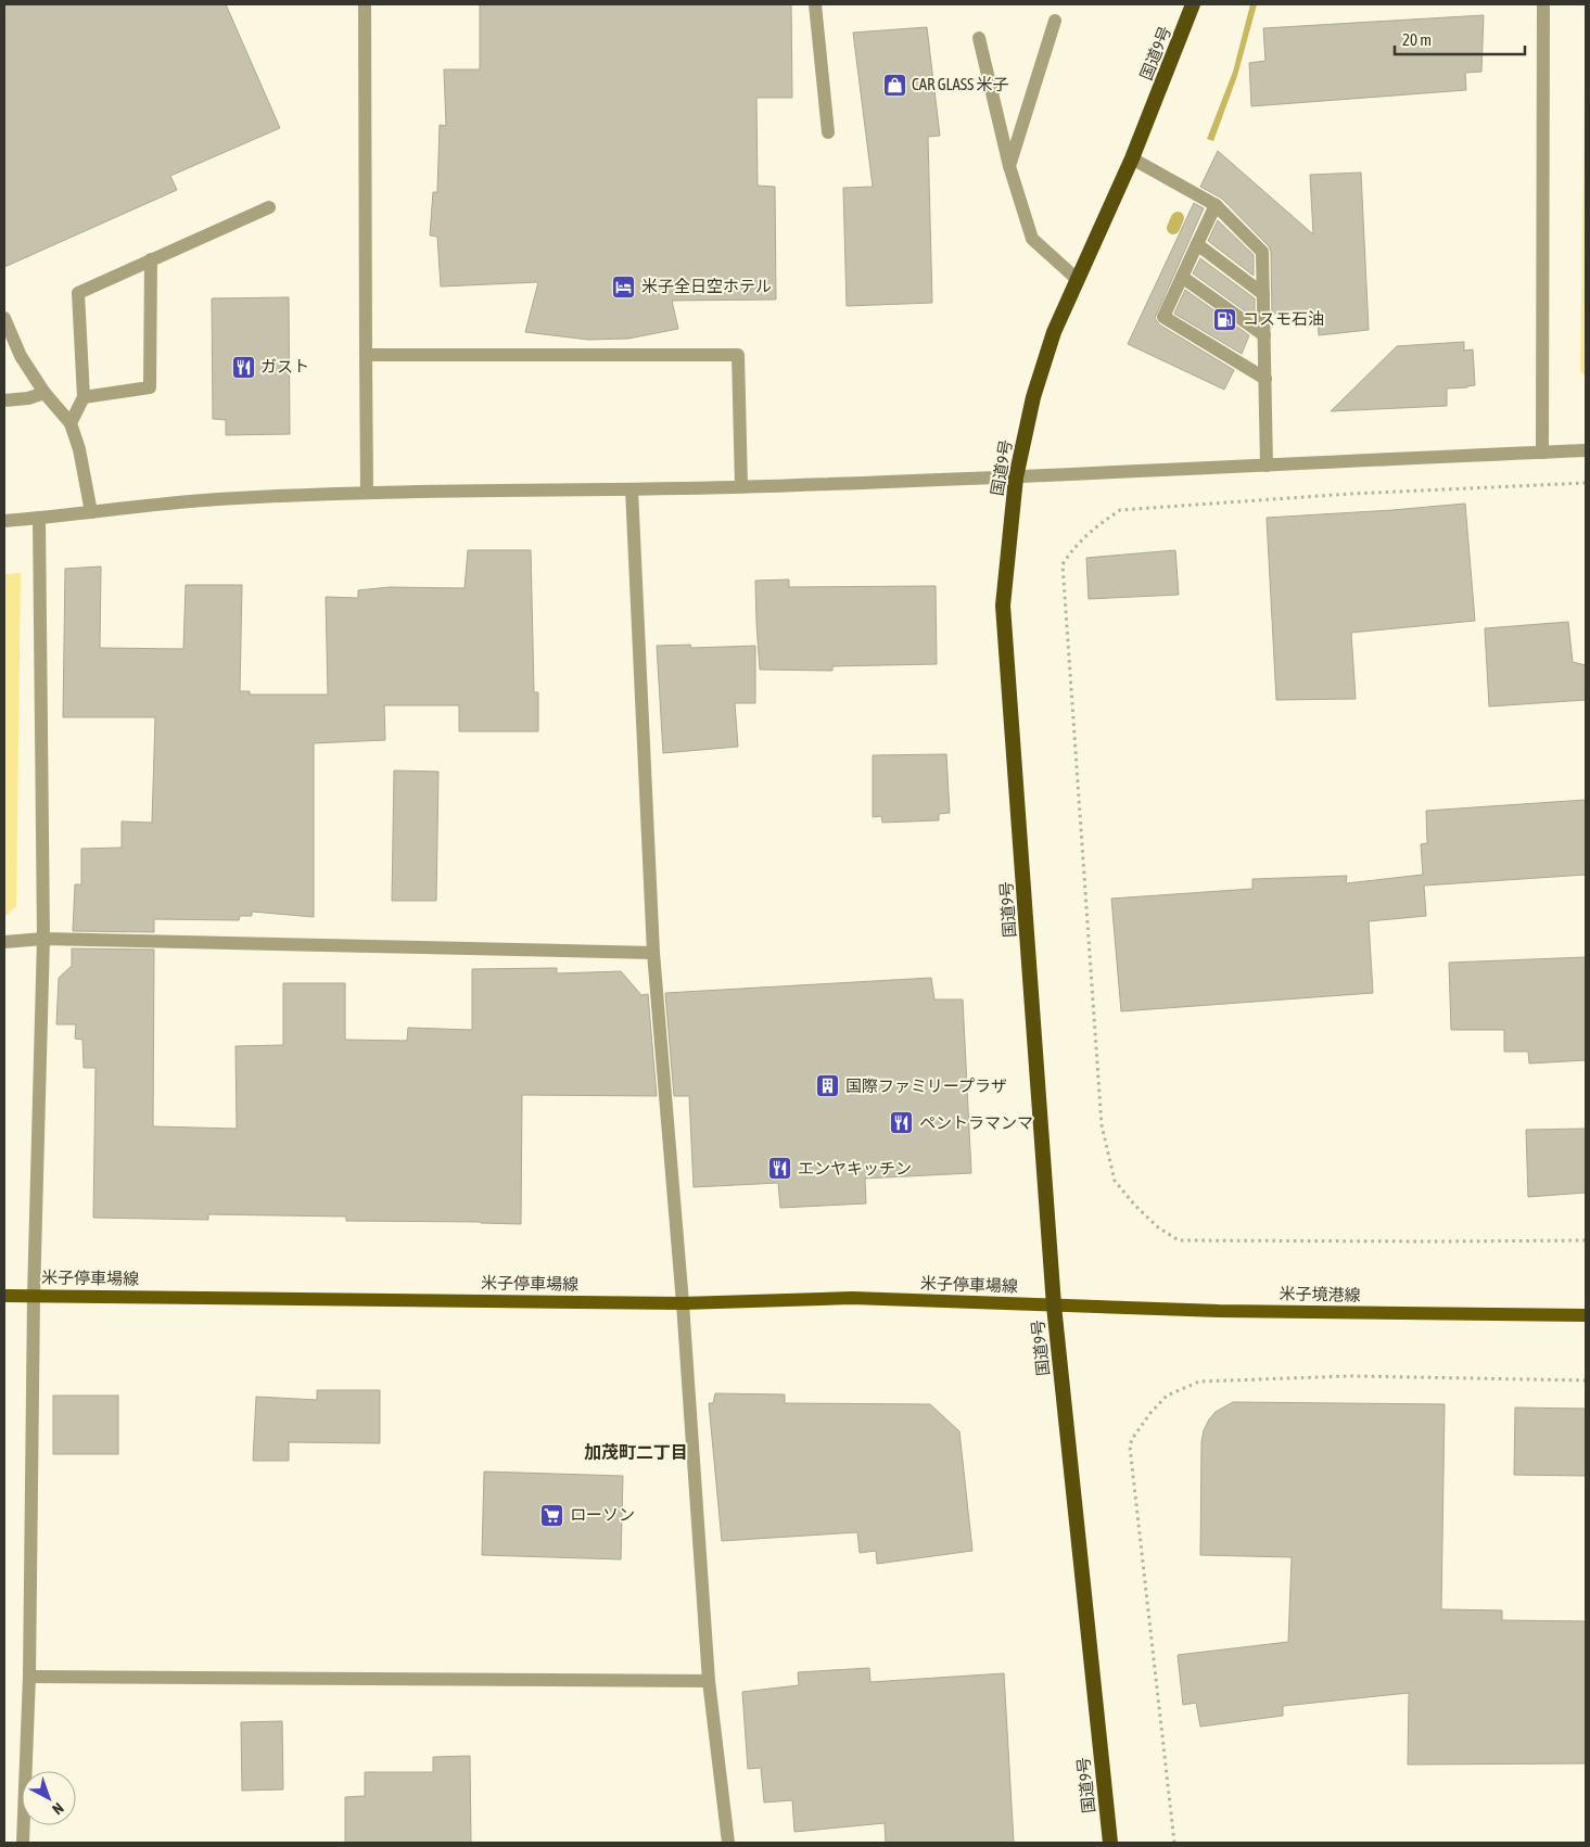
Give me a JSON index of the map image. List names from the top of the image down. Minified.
{"streets":{"highway":["国道9号"],"main road":["米子停車場線","米子境港線"]},"crossings":[["国道9号","米子停車場線"],["国道9号","米子境港線"],["米子停車場線","米子境港線"]],"districts":["加茂町二丁目"],"places":{"shop":["CAR GLASS 米子"],"hotel":["米子全日空ホテル"],"fuel station":["コスモ石油"],"restaurant":["ガスト","ペントラマンマ","エンヤキッチン"],"building":["国際ファミリープラザ"],"supermarket":["ローソン"]},"scale_bar":"20 m","north":"bottom right"}
